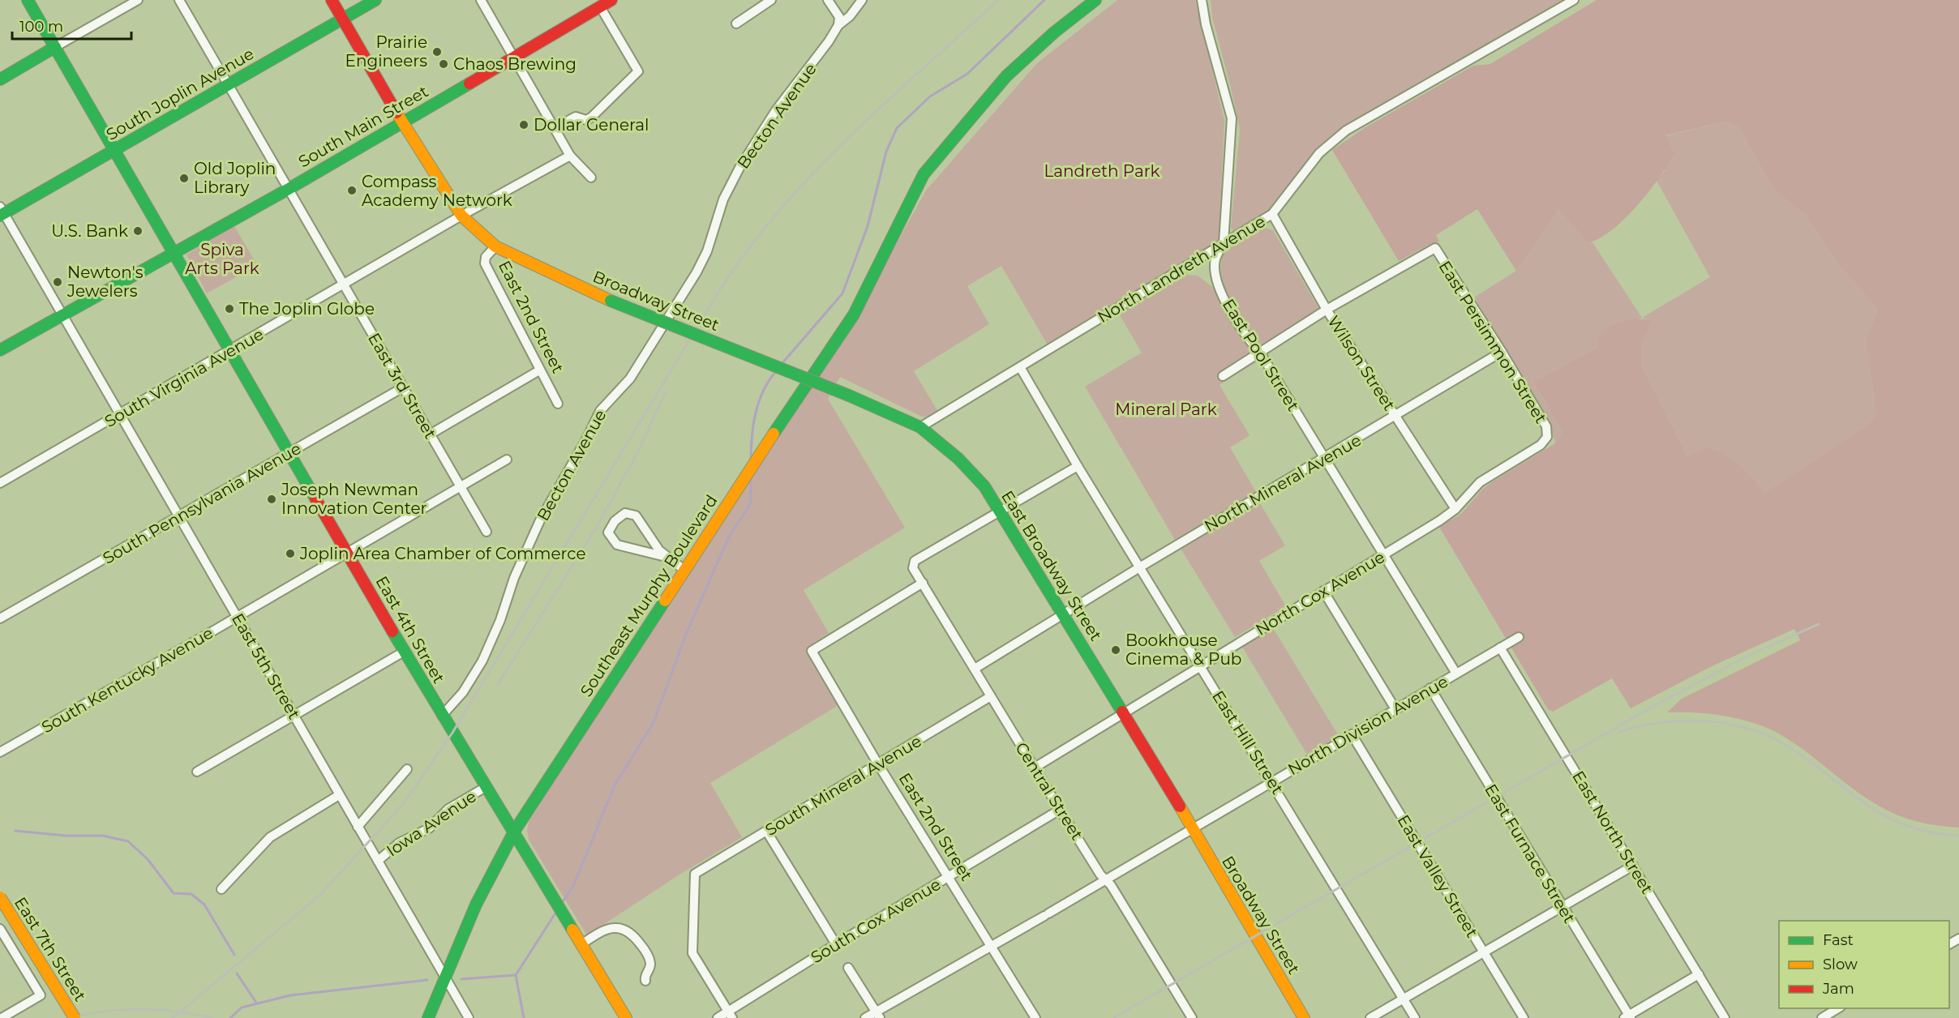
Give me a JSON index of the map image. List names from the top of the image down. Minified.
{"streets":{"street":["South Joplin Avenue","Becton Avenue","South Main Street","North Landreth Avenue","Broadway Street","East 2nd Street","East Persimmon Street","East Pool Street","Wilson Street","South Virginia Avenue","East 3rd Street","North Mineral Avenue","South Pennsylvania Avenue","East Broadway Street","North Cox Avenue","Southeast Murphy Boulevard","East 4th Street","East 5th Street","South Kentucky Avenue","North Division Avenue","East Hill Street","South Mineral Avenue","Central Street","Iowa Avenue","East North Street","East Furnace Street","East Valley Street","South Cox Avenue","East 7th Street"]},"crossings":[["South Joplin Avenue","East 3rd Street"],["South Joplin Avenue","East 4th Street"],["South Joplin Avenue","East 5th Street"],["Becton Avenue","East 4th Street"],["South Main Street","East 3rd Street"],["South Main Street","East 4th Street"],["South Main Street","East 5th Street"],["North Landreth Avenue","East Pool Street"],["North Landreth Avenue","Wilson Street"],["North Landreth Avenue","East Broadway Street"],["North Landreth Avenue","East Hill Street"],["Broadway Street","East 2nd Street"],["Broadway Street","South Virginia Avenue"],["Broadway Street","East Broadway Street"],["Broadway Street","North Division Avenue"],["East 2nd Street","North Division Avenue"],["East 2nd Street","South Mineral Avenue"],["East 2nd Street","Central Street"],["East 2nd Street","South Cox Avenue"],["East Persimmon Street","Wilson Street"],["East Persimmon Street","North Mineral Avenue"],["East Persimmon Street","North Cox Avenue"],["East Pool Street","North Mineral Avenue"],["East Pool Street","North Cox Avenue"],["East Pool Street","North Division Avenue"],["Wilson Street","North Mineral Avenue"],["Wilson Street","North Cox Avenue"],["South Virginia Avenue","East 3rd Street"],["South Virginia Avenue","East 4th Street"],["South Virginia Avenue","East 5th Street"],["East 3rd Street","South Pennsylvania Avenue"],["East 3rd Street","South Kentucky Avenue"],["North Mineral Avenue","East Broadway Street"],["North Mineral Avenue","East Hill Street"],["South Pennsylvania Avenue","East 4th Street"],["South Pennsylvania Avenue","East 5th Street"],["East Broadway Street","North Cox Avenue"],["East Broadway Street","North Division Avenue"],["East Broadway Street","Central Street"],["North Cox Avenue","East Hill Street"],["North Cox Avenue","Central Street"],["Southeast Murphy Boulevard","East 4th Street"],["Southeast Murphy Boulevard","East 5th Street"],["East 4th Street","South Kentucky Avenue"],["East 4th Street","Iowa Avenue"],["East 5th Street","South Kentucky Avenue"],["East 5th Street","Iowa Avenue"],["North Division Avenue","East Hill Street"],["North Division Avenue","Central Street"],["North Division Avenue","East North Street"],["North Division Avenue","East Furnace Street"],["North Division Avenue","East Valley Street"],["South Mineral Avenue","Central Street"],["South Mineral Avenue","South Cox Avenue"],["Central Street","South Cox Avenue"]],"parks":["Landreth Park","Spiva Arts Park","Mineral Park"],"places":["Prairie Engineers","Chaos Brewing","Dollar General","Old Joplin Library","Compass Academy Network","U.S. Bank","Newton's Jewelers","The Joplin Globe","Joseph Newman Innovation Center","Joplin Area Chamber of Commerce","Bookhouse Cinema & Pub"],"legend":["Fast","Slow","Jam"],"scale_bar":"100 m"}
